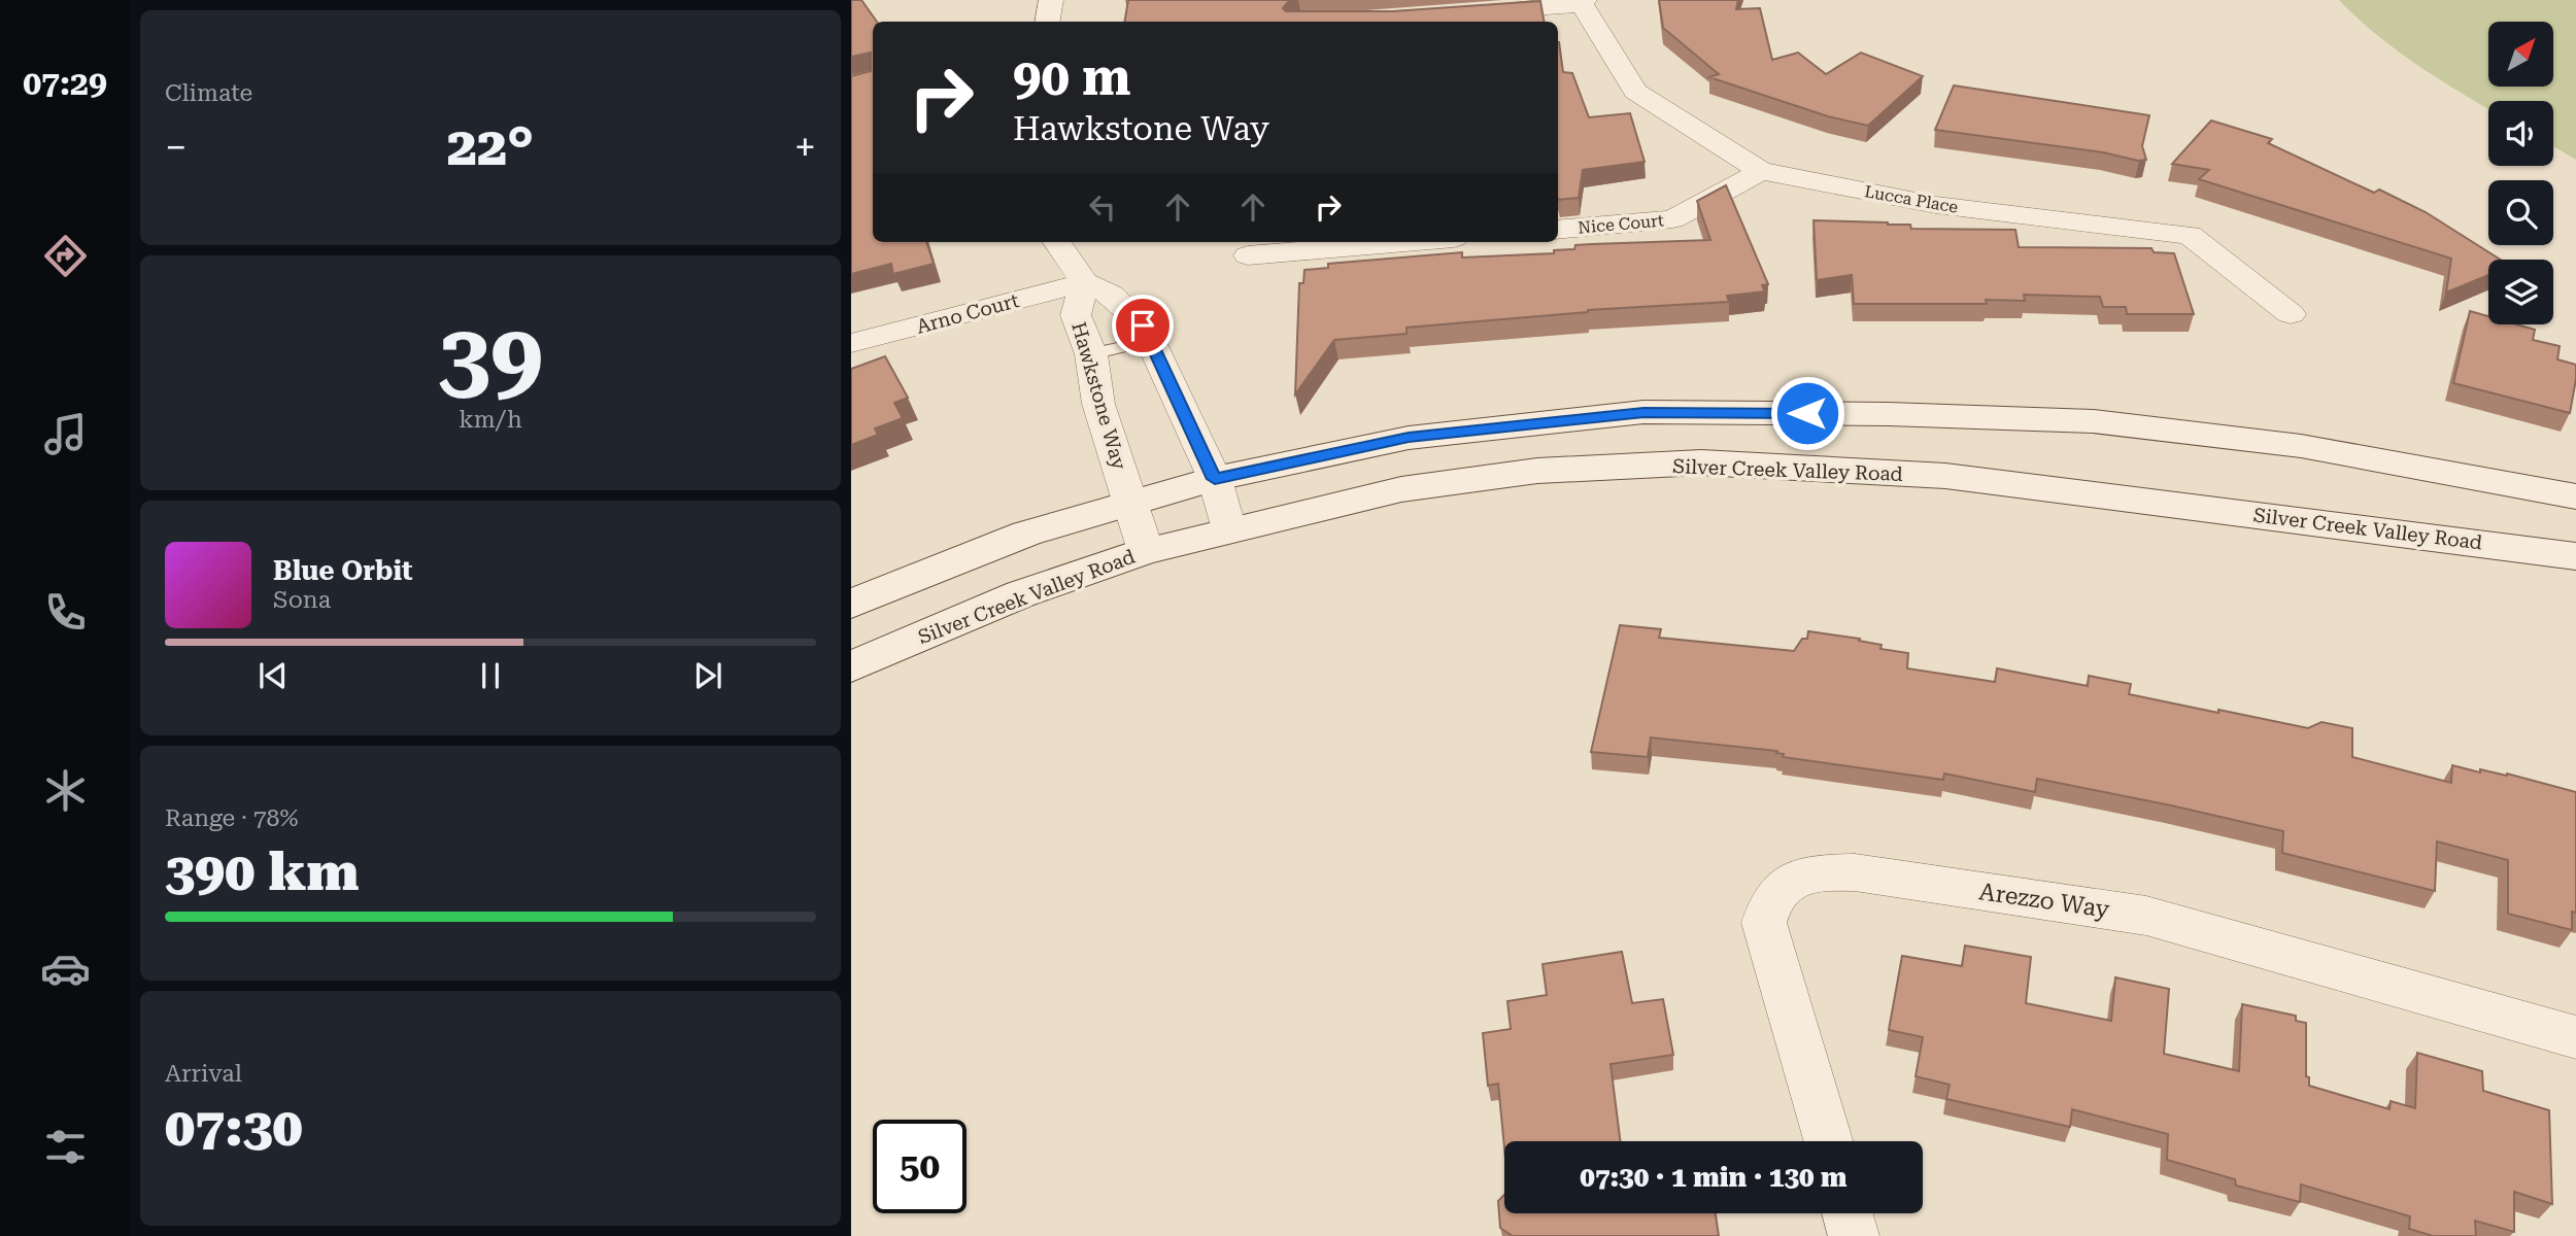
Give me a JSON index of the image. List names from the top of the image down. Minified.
{"streets":{"main road":["Silver Creek Valley Road"],"street":["Lucca Place","Nice Court","Arno Court","Hawkstone Way","Arezzo Way"]},"crossings":[["Lucca Place","Nice Court"],["Arno Court","Hawkstone Way"],["Hawkstone Way","Silver Creek Valley Road"]],"north":"top right","page":{"tabs":"07:29","tile":["Climate",["39","km/h"],["Range · 78%","390 km"],["Arrival","07:30"]],"turn":["90 m","Hawkstone Way"],"heat":["−","22°","+"],"song":["Blue Orbit","Sona"],"limit":"50","trip":"07:30 · 1 min · 130 m"}}
